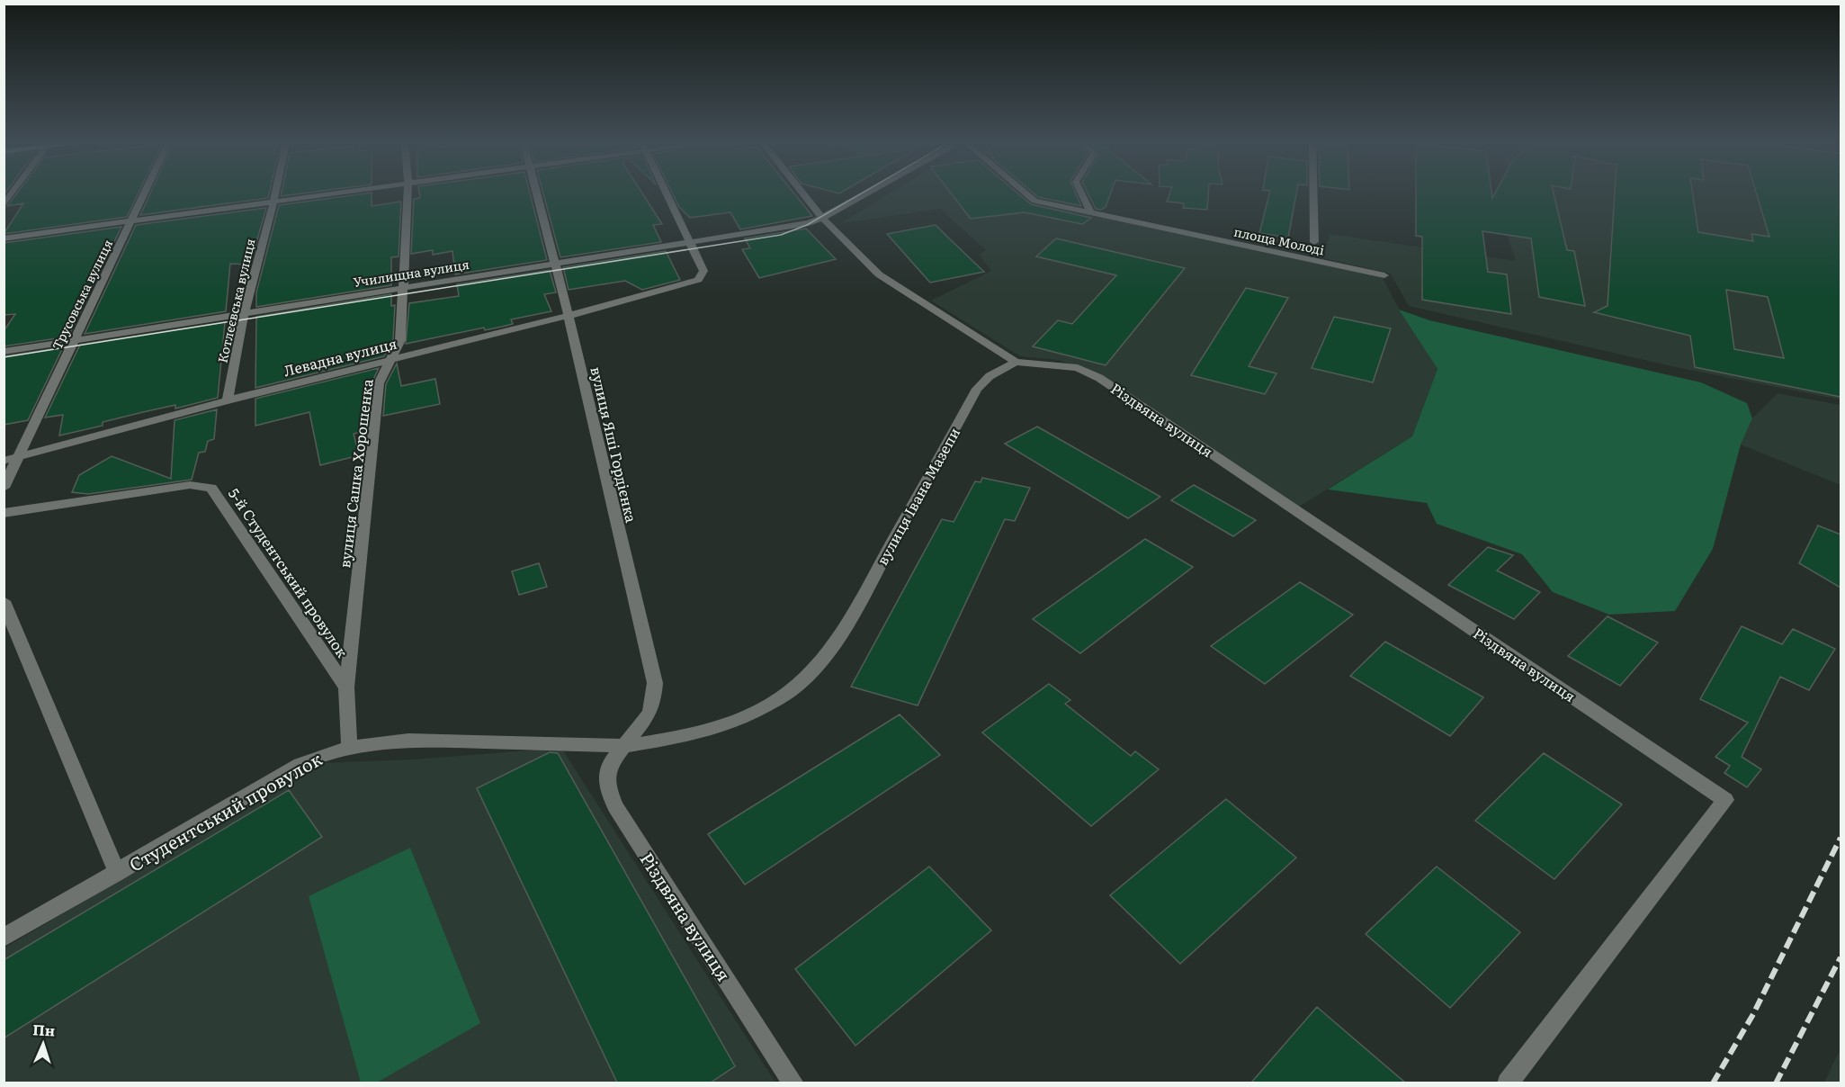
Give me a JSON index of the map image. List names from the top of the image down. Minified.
{"streets":{"street":["площа Молоді","Училищна вулиця","Трусовська вулиця","Котлєєвська вулиця","Левадна вулиця","Різдвяна вулиця","вулиця Яші Гордієнка","вулиця Сашка Хорошенка","вулиця Івана Мазепи","5-й Студентський провулок","Студентський провулок"]},"crossings":[["Училищна вулиця","Трусовська вулиця"],["Училищна вулиця","Котлєєвська вулиця"],["Училищна вулиця","Левадна вулиця"],["Училищна вулиця","вулиця Яші Гордієнка"],["Училищна вулиця","вулиця Сашка Хорошенка"],["Трусовська вулиця","Левадна вулиця"],["Котлєєвська вулиця","Левадна вулиця"],["Левадна вулиця","вулиця Яші Гордієнка"],["Левадна вулиця","вулиця Сашка Хорошенка"],["Різдвяна вулиця","вулиця Яші Гордієнка"],["Різдвяна вулиця","вулиця Івана Мазепи"],["Різдвяна вулиця","Студентський провулок"],["вулиця Яші Гордієнка","вулиця Івана Мазепи"],["вулиця Яші Гордієнка","Студентський провулок"],["вулиця Сашка Хорошенка","5-й Студентський провулок"],["вулиця Сашка Хорошенка","Студентський провулок"],["вулиця Івана Мазепи","Студентський провулок"]],"north":"top"}
